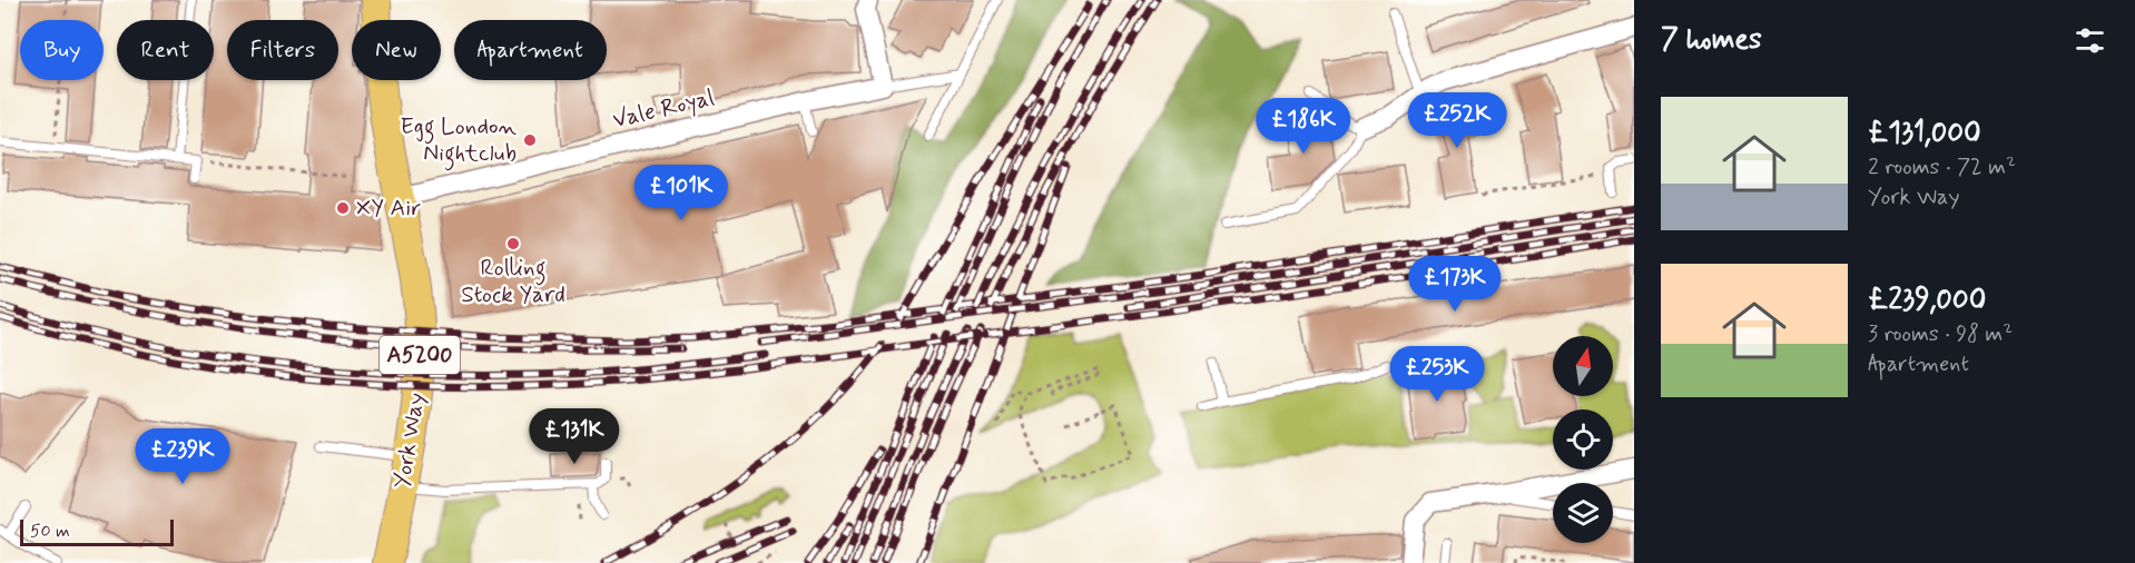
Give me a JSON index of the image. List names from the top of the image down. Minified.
{"streets":{"main road":["A5200","York Way"],"street":["Vale Royal"]},"crossings":[["Vale Royal","York Way"]],"places":["Egg London Nightclub","XY Air","Rolling Stock Yard"],"scale_bar":"50 m","north":"top","page":{"heading":"7 homes","chip":["Buy","Rent","Filters","New","Apartment"],"list":[{"name":"£131,000","note":"2 rooms · 72 m² · York Way"},{"name":"£239,000","note":"3 rooms · 98 m² · Apartment"}],"price":["£252K","£186K","£101K","£173K","£253K","£131K","£239K"],"scale":"50 m"}}
